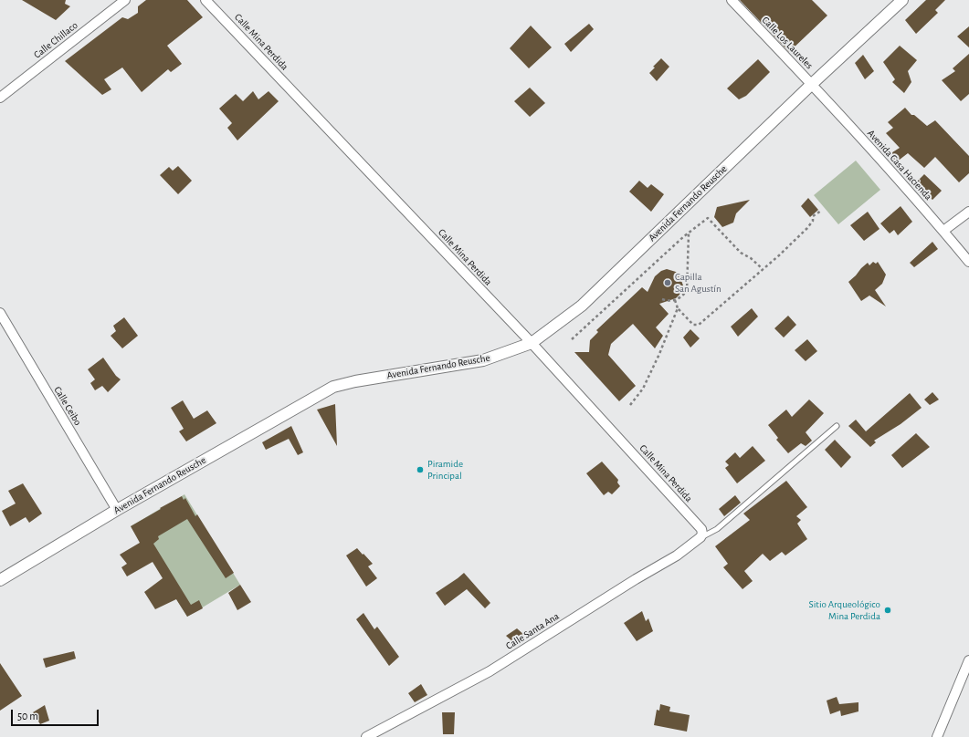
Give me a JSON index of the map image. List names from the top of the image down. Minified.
{"streets":{"street":["Calle Chillaco","Calle Mina Perdida","Calle Los Laureles","Avenida Casa Hacienda","Avenida Fernando Reusche","Calle Ceibo","Calle Santa Ana"]},"crossings":[["Calle Mina Perdida","Avenida Fernando Reusche"],["Calle Mina Perdida","Calle Santa Ana"],["Calle Los Laureles","Avenida Casa Hacienda"],["Calle Los Laureles","Avenida Fernando Reusche"],["Avenida Casa Hacienda","Avenida Fernando Reusche"],["Avenida Fernando Reusche","Calle Ceibo"]],"places":["Capilla San Agustín","Piramide Principal","Sitio Arqueológico Mina Perdida"],"scale_bar":"50 m"}
